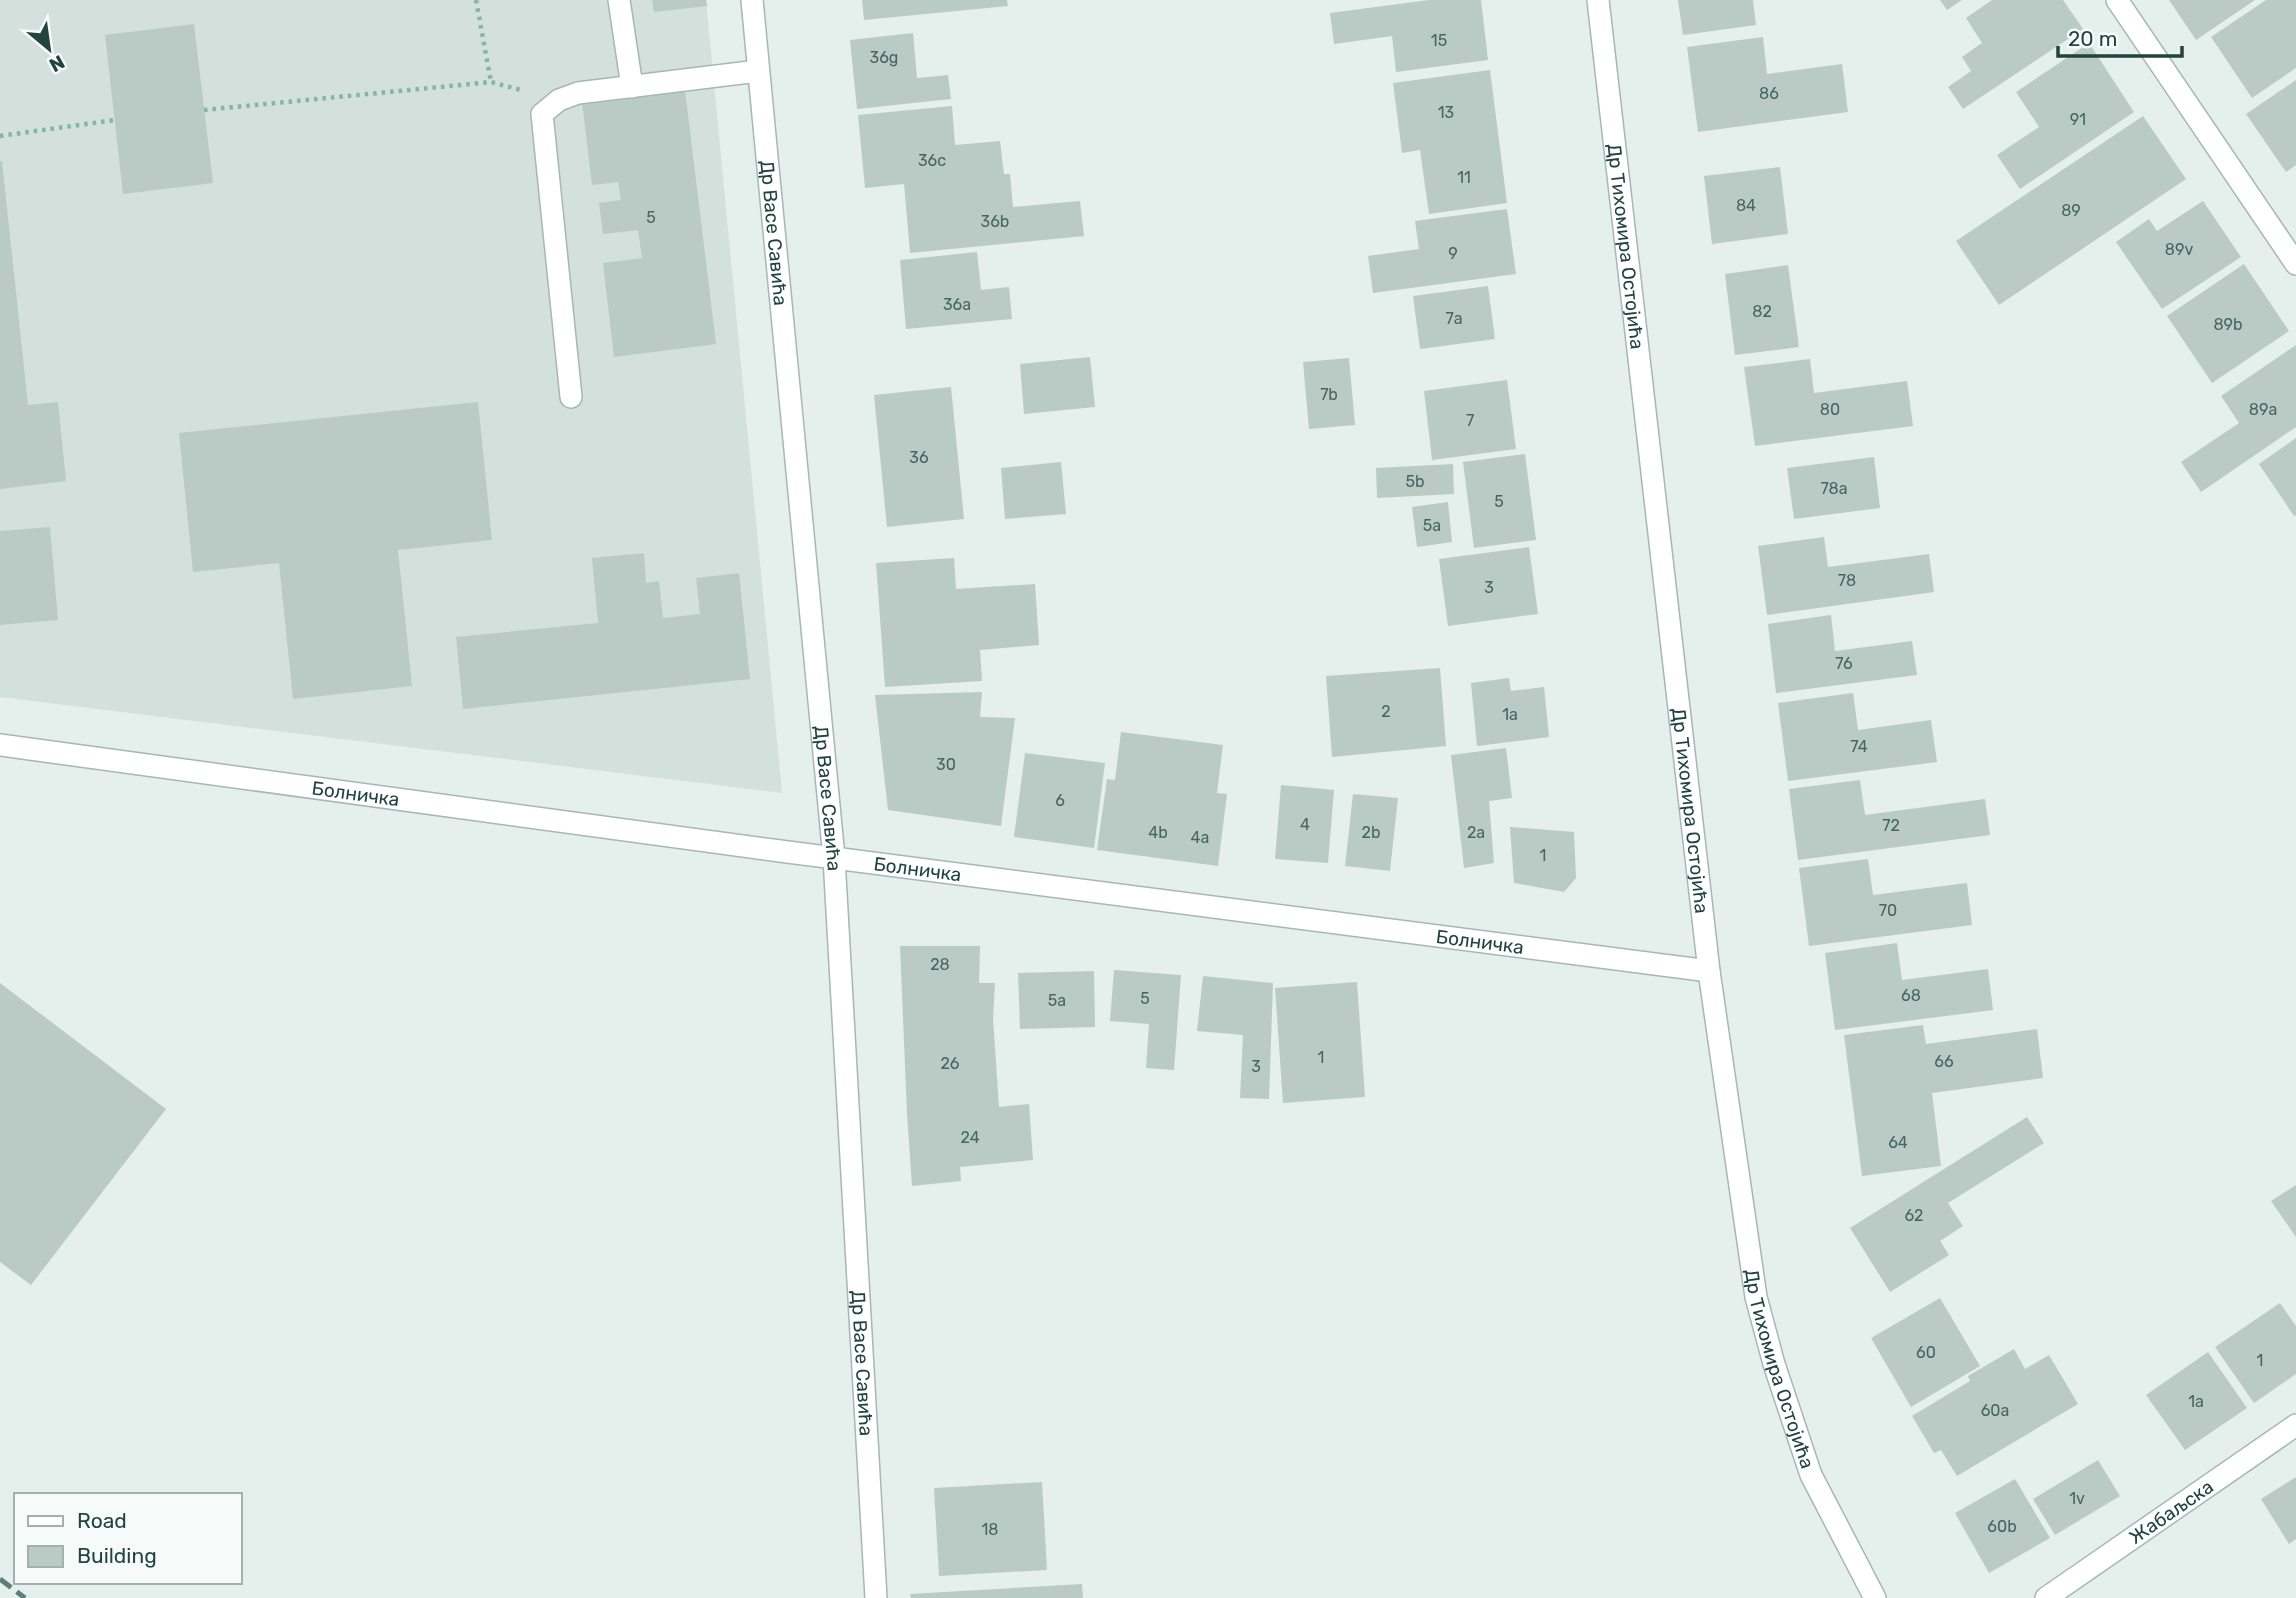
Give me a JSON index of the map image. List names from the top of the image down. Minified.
{"streets":{"street":["Др Васе Савића","Др Тихомира Остојића","Болничка","Жабаљска"]},"crossings":[["Др Васе Савића","Болничка"],["Др Тихомира Остојића","Болничка"]],"house_numbers":["15","36g","86","13","91","36c","11","84","89","5","36b","89v","9","36a","82","7a","89b","7b","80","89a","7","36","5b","78a","5","5a","78","3","76","2","1a","74","30","6","4","72","4b","2b","2a","4a","1","70","28","68","5","5a","1","66","26","3","24","64","62","60","1","1a","60a","1v","60b","18"],"legend":["Road","Building"],"scale_bar":"20 m","north":"bottom right"}
